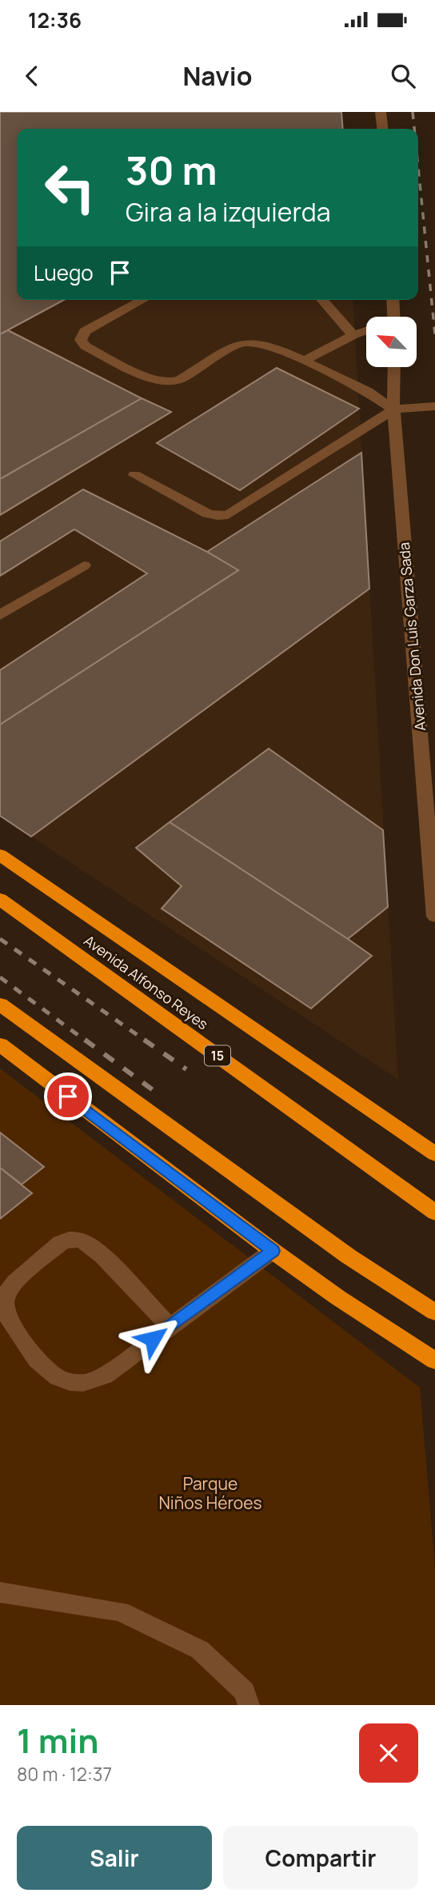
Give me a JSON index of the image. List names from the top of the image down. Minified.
{"streets":{"highway":["Avenida Alfonso Reyes","15"],"street":["Avenida Don Luis Garza Sada"]},"parks":["Parque Niños Héroes"],"north":"top left","page":{"status":"12:36","header":"Navio","turn":["30 m","Gira a la izquierda"],"then":"Luego","heading":["1 min","80 m · 12:37"],"buttons":["Salir","Compartir"]}}
